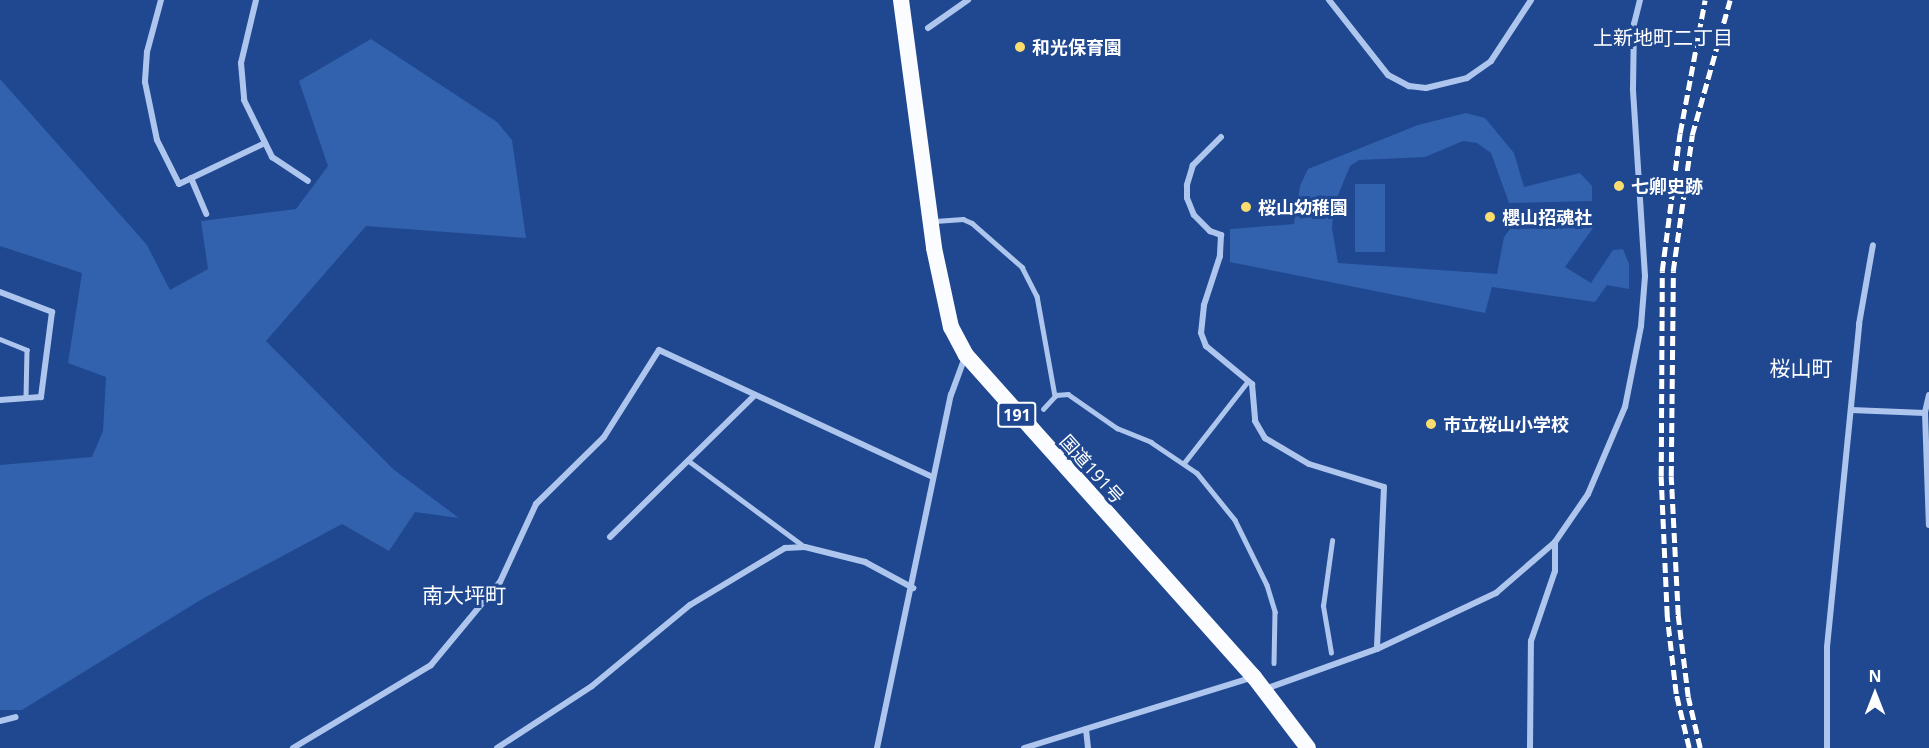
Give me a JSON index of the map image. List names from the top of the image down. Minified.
{"streets":{"highway":["191","国道191号"]},"districts":["上新地町二丁目","桜山町","南大坪町"],"places":["和光保育園","七卿史跡","桜山幼稚園","櫻山招魂社","市立桜山小学校"],"north":"top"}
